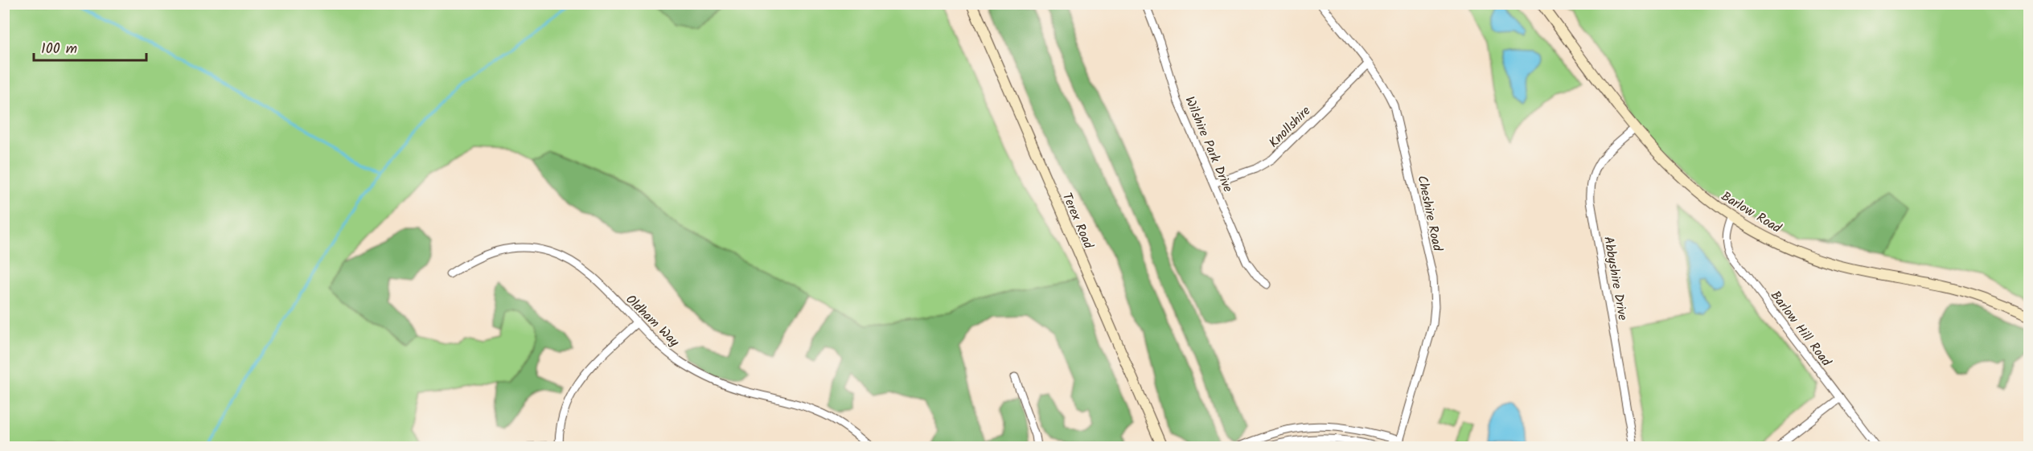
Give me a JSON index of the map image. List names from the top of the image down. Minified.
{"streets":{"street":["Knollshire","Wilshire Park Drive","Barlow Road","Cheshire Road","Terex Road","Abbyshire Drive","Oldham Way","Barlow Hill Road"]},"crossings":[["Knollshire","Wilshire Park Drive"],["Knollshire","Cheshire Road"],["Barlow Road","Abbyshire Drive"],["Barlow Road","Barlow Hill Road"]],"scale_bar":"100 m"}
